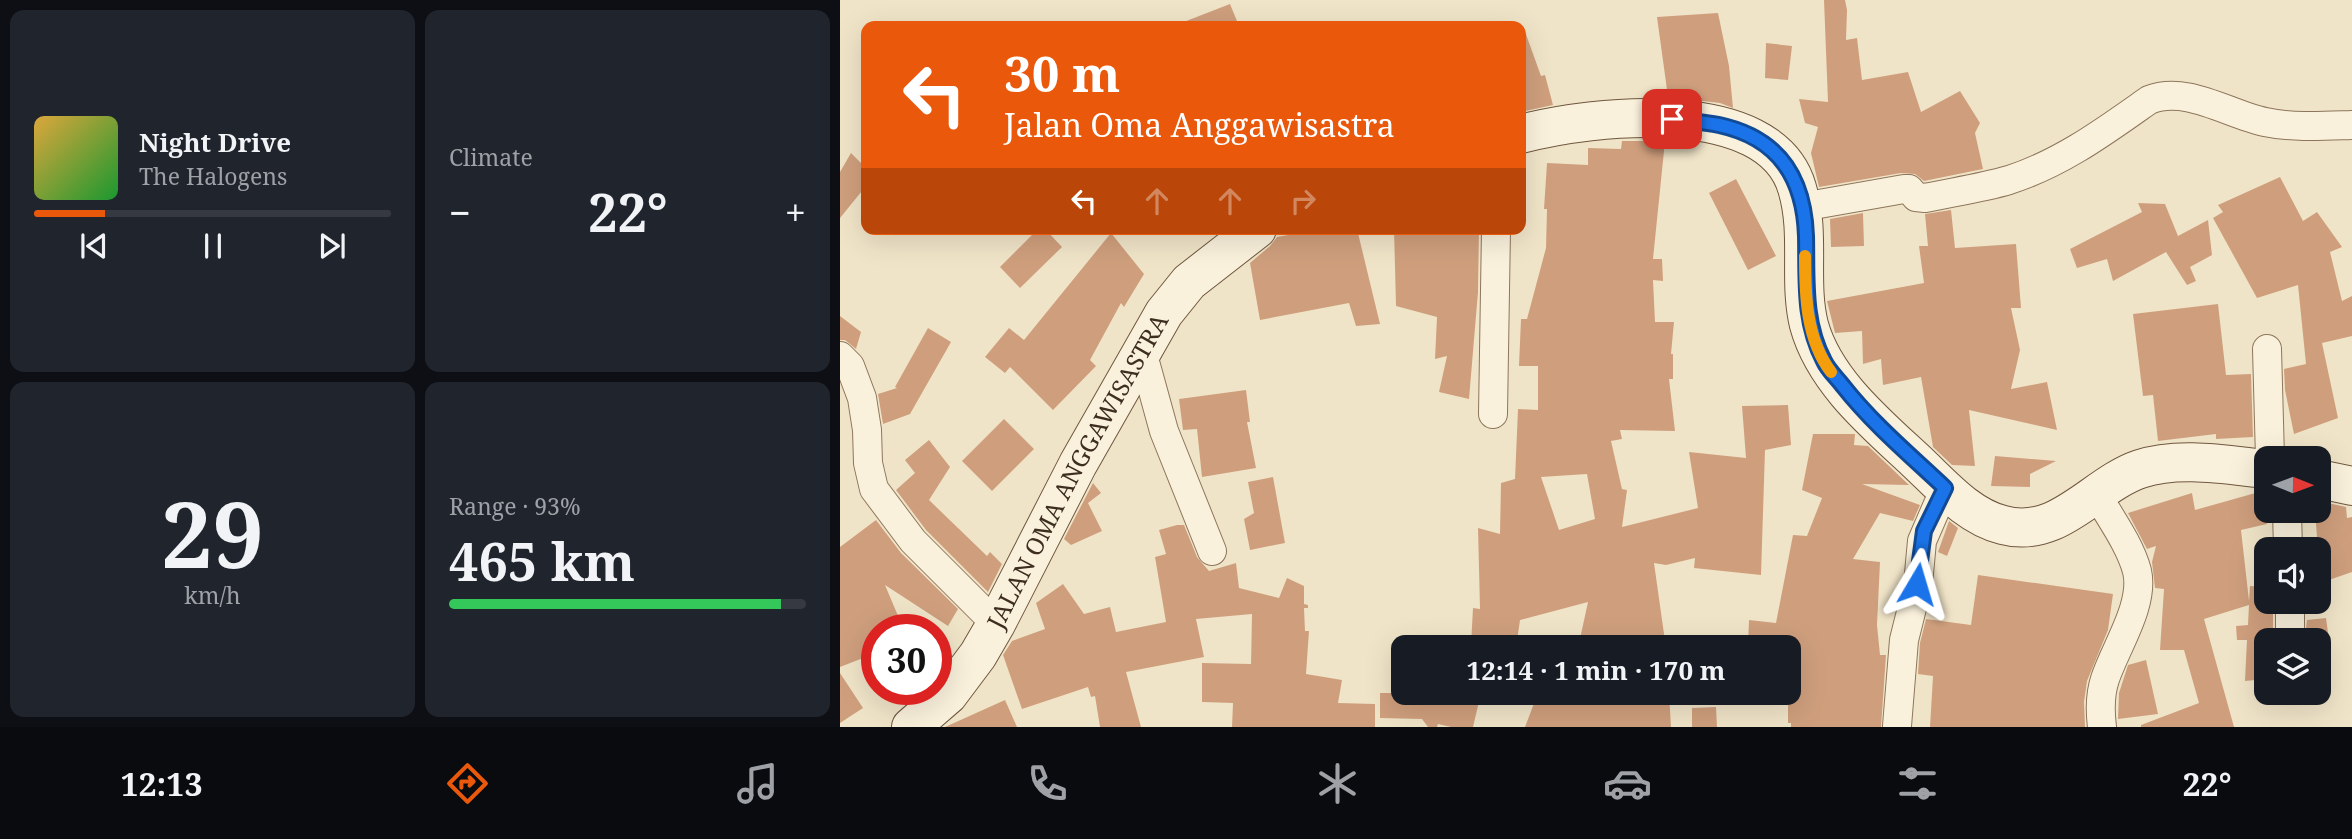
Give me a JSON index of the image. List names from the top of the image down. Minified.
{"streets":{"main road":["JALAN OMA ANGGAWISASTRA"]},"north":"right","page":{"tile":["Climate",["29","km/h"],["Range · 93%","465 km"]],"turn":["30 m","Jalan Oma Anggawisastra"],"song":["Night Drive","The Halogens"],"heat":["−","22°","+"],"limit":"30","trip":"12:14 · 1 min · 170 m","tabs":["12:13","22°"]}}
